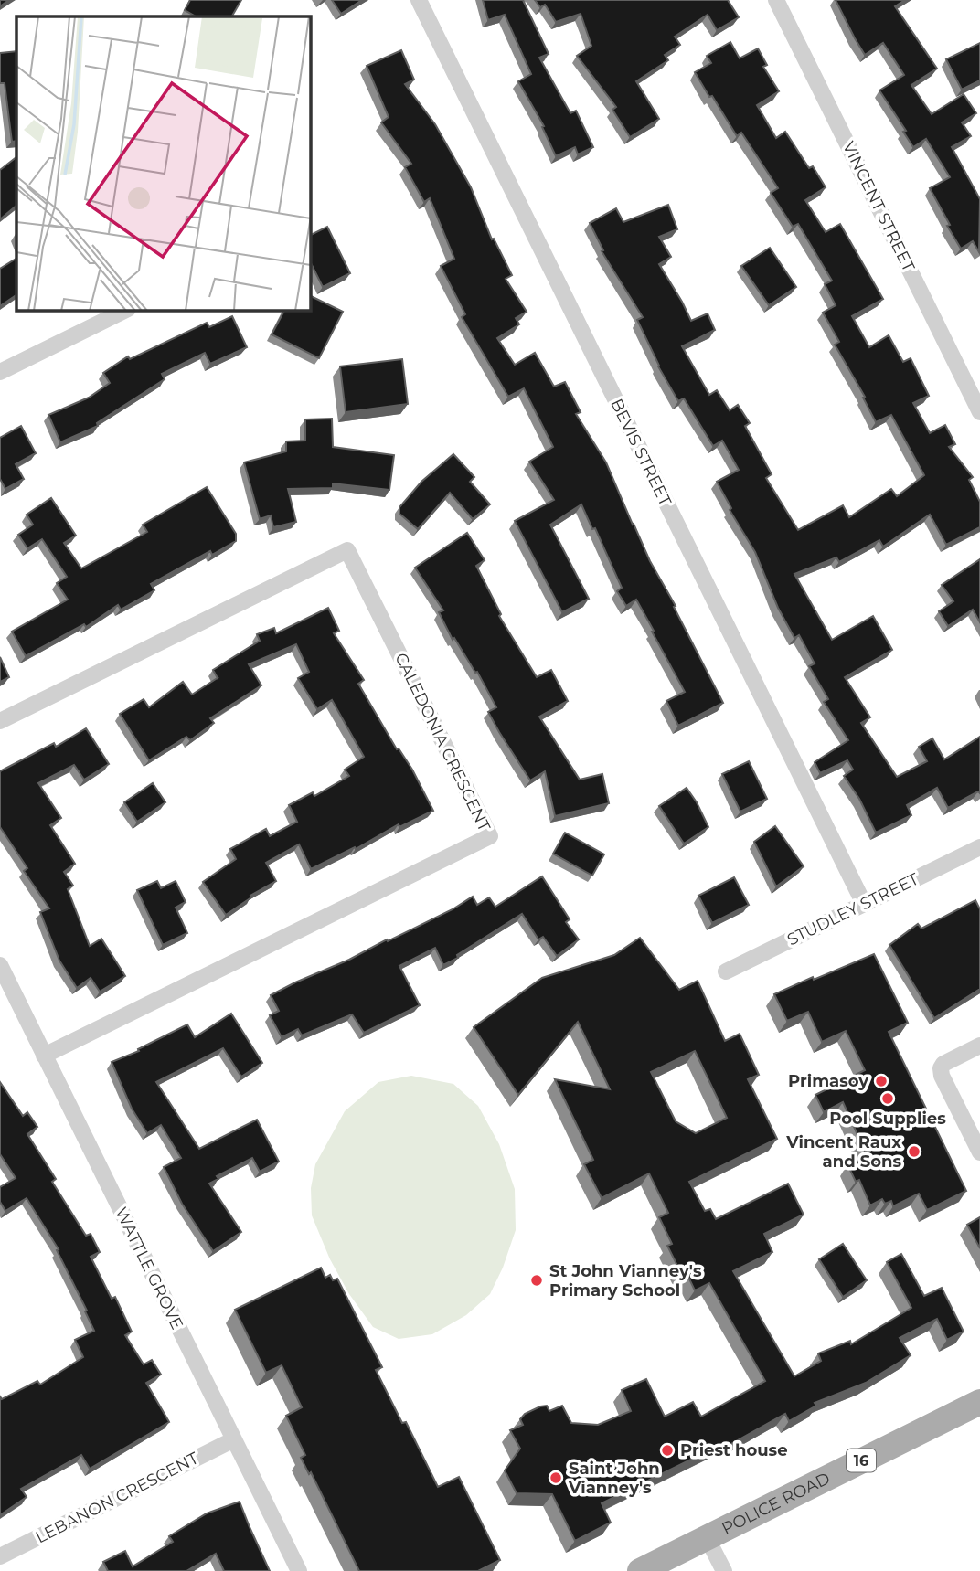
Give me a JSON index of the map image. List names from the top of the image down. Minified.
{"streets":{"main road":["16","POLICE ROAD"],"street":["VINCENT STREET","BEVIS STREET","CALEDONIA CRESCENT","STUDLEY STREET","WATTLE GROVE","LEBANON CRESCENT"]},"crossings":[["BEVIS STREET","STUDLEY STREET"],["CALEDONIA CRESCENT","WATTLE GROVE"],["WATTLE GROVE","LEBANON CRESCENT"]],"places":["Primasoy","Pool Supplies","Vincent Raux and Sons","St John Vianney's Primary School","Priest house","Saint John Vianney's"]}
